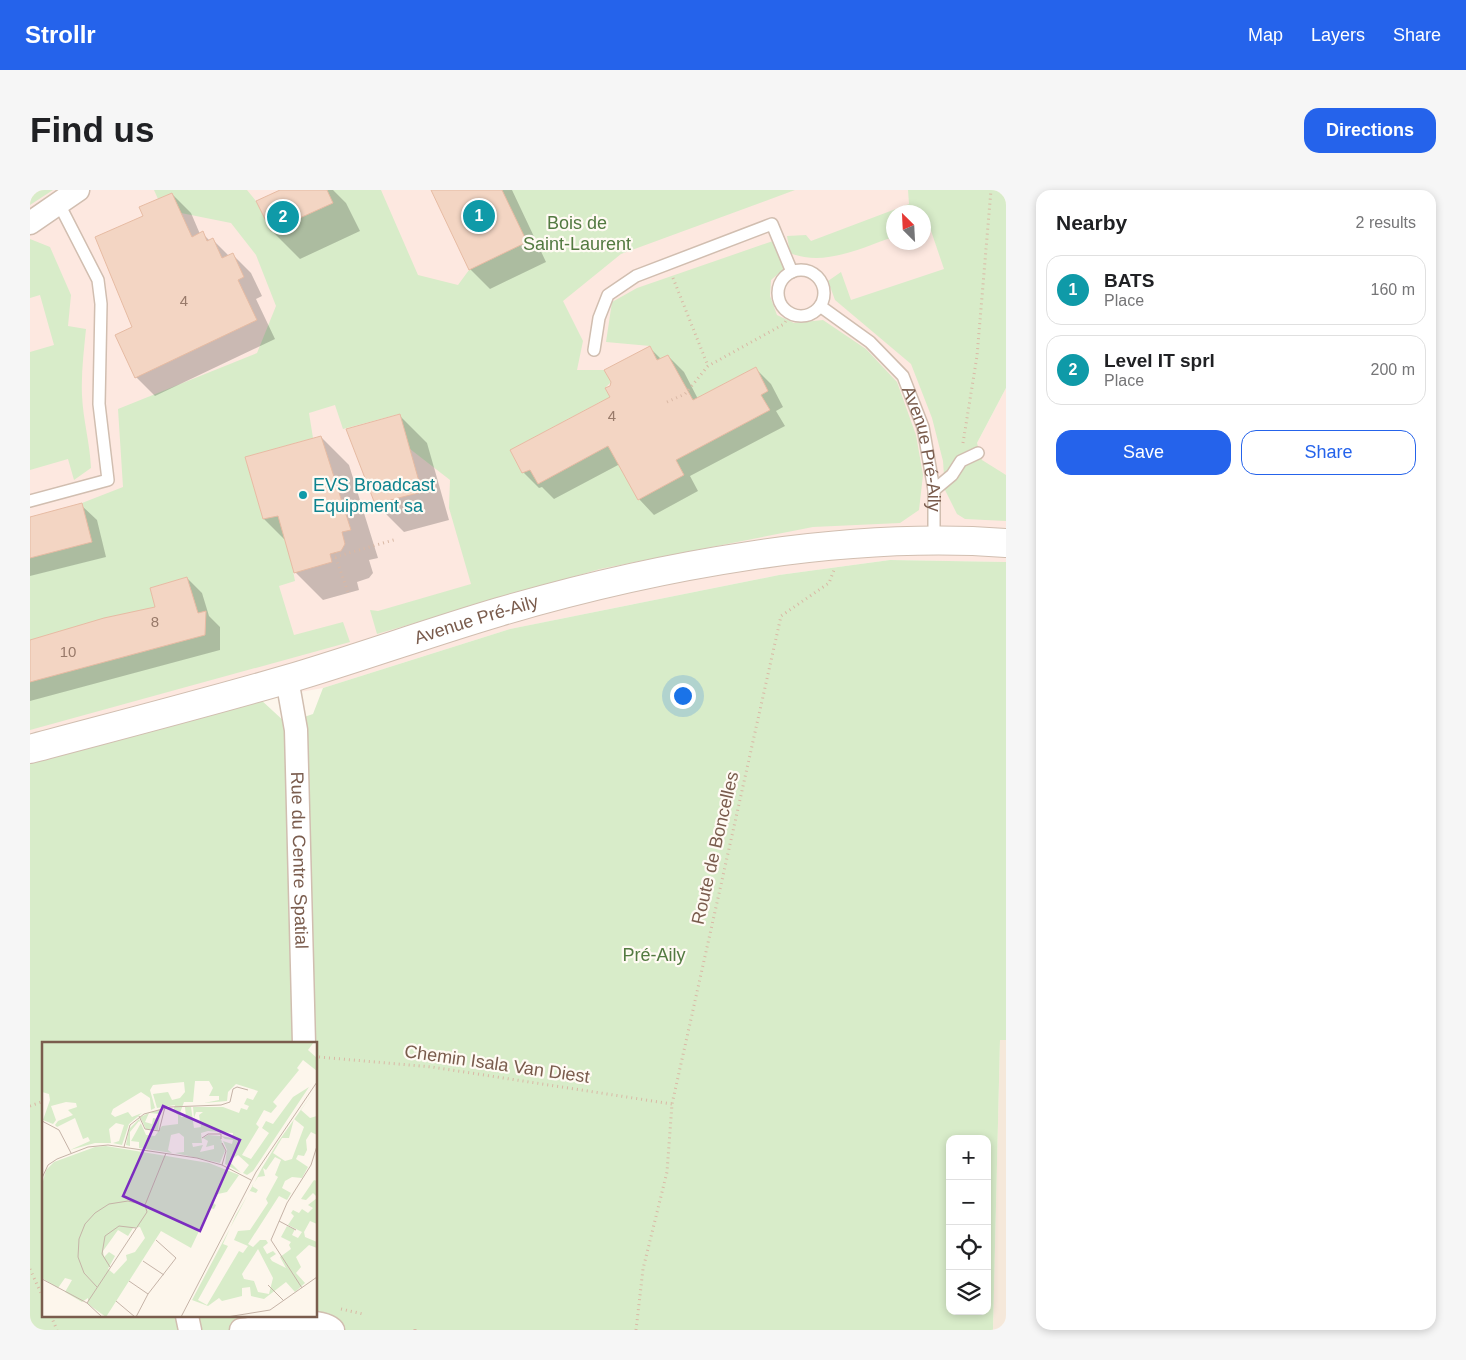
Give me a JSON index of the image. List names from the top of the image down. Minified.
{"streets":{"street":["Avenue Pré-Aily","Rue du Centre Spatial"],"path":["Route de Boncelles","Chemin Isala Van Diest"]},"crossings":[["Avenue Pré-Aily","Route de Boncelles"],["Avenue Pré-Aily","Rue du Centre Spatial"],["Route de Boncelles","Chemin Isala Van Diest"]],"parks":["Bois de Saint-Laurent","Pré-Aily"],"places":["EVS Broadcast Equipment sa"],"house_numbers":["4","4","8","10"],"north":"top left","page":{"header":"Strollr","nav":["Map","Layers","Share"],"buttons":["Directions",["Save","Share"]],"title":"Find us","heading":["Nearby","2 results"],"pins":["1","2"],"list":[{"mark":"1","name":"BATS","note":"Place","value":"160 m"},{"mark":"2","name":"Level IT sprl","note":"Place","value":"200 m"}],"map_buttons":["+","−"]}}
